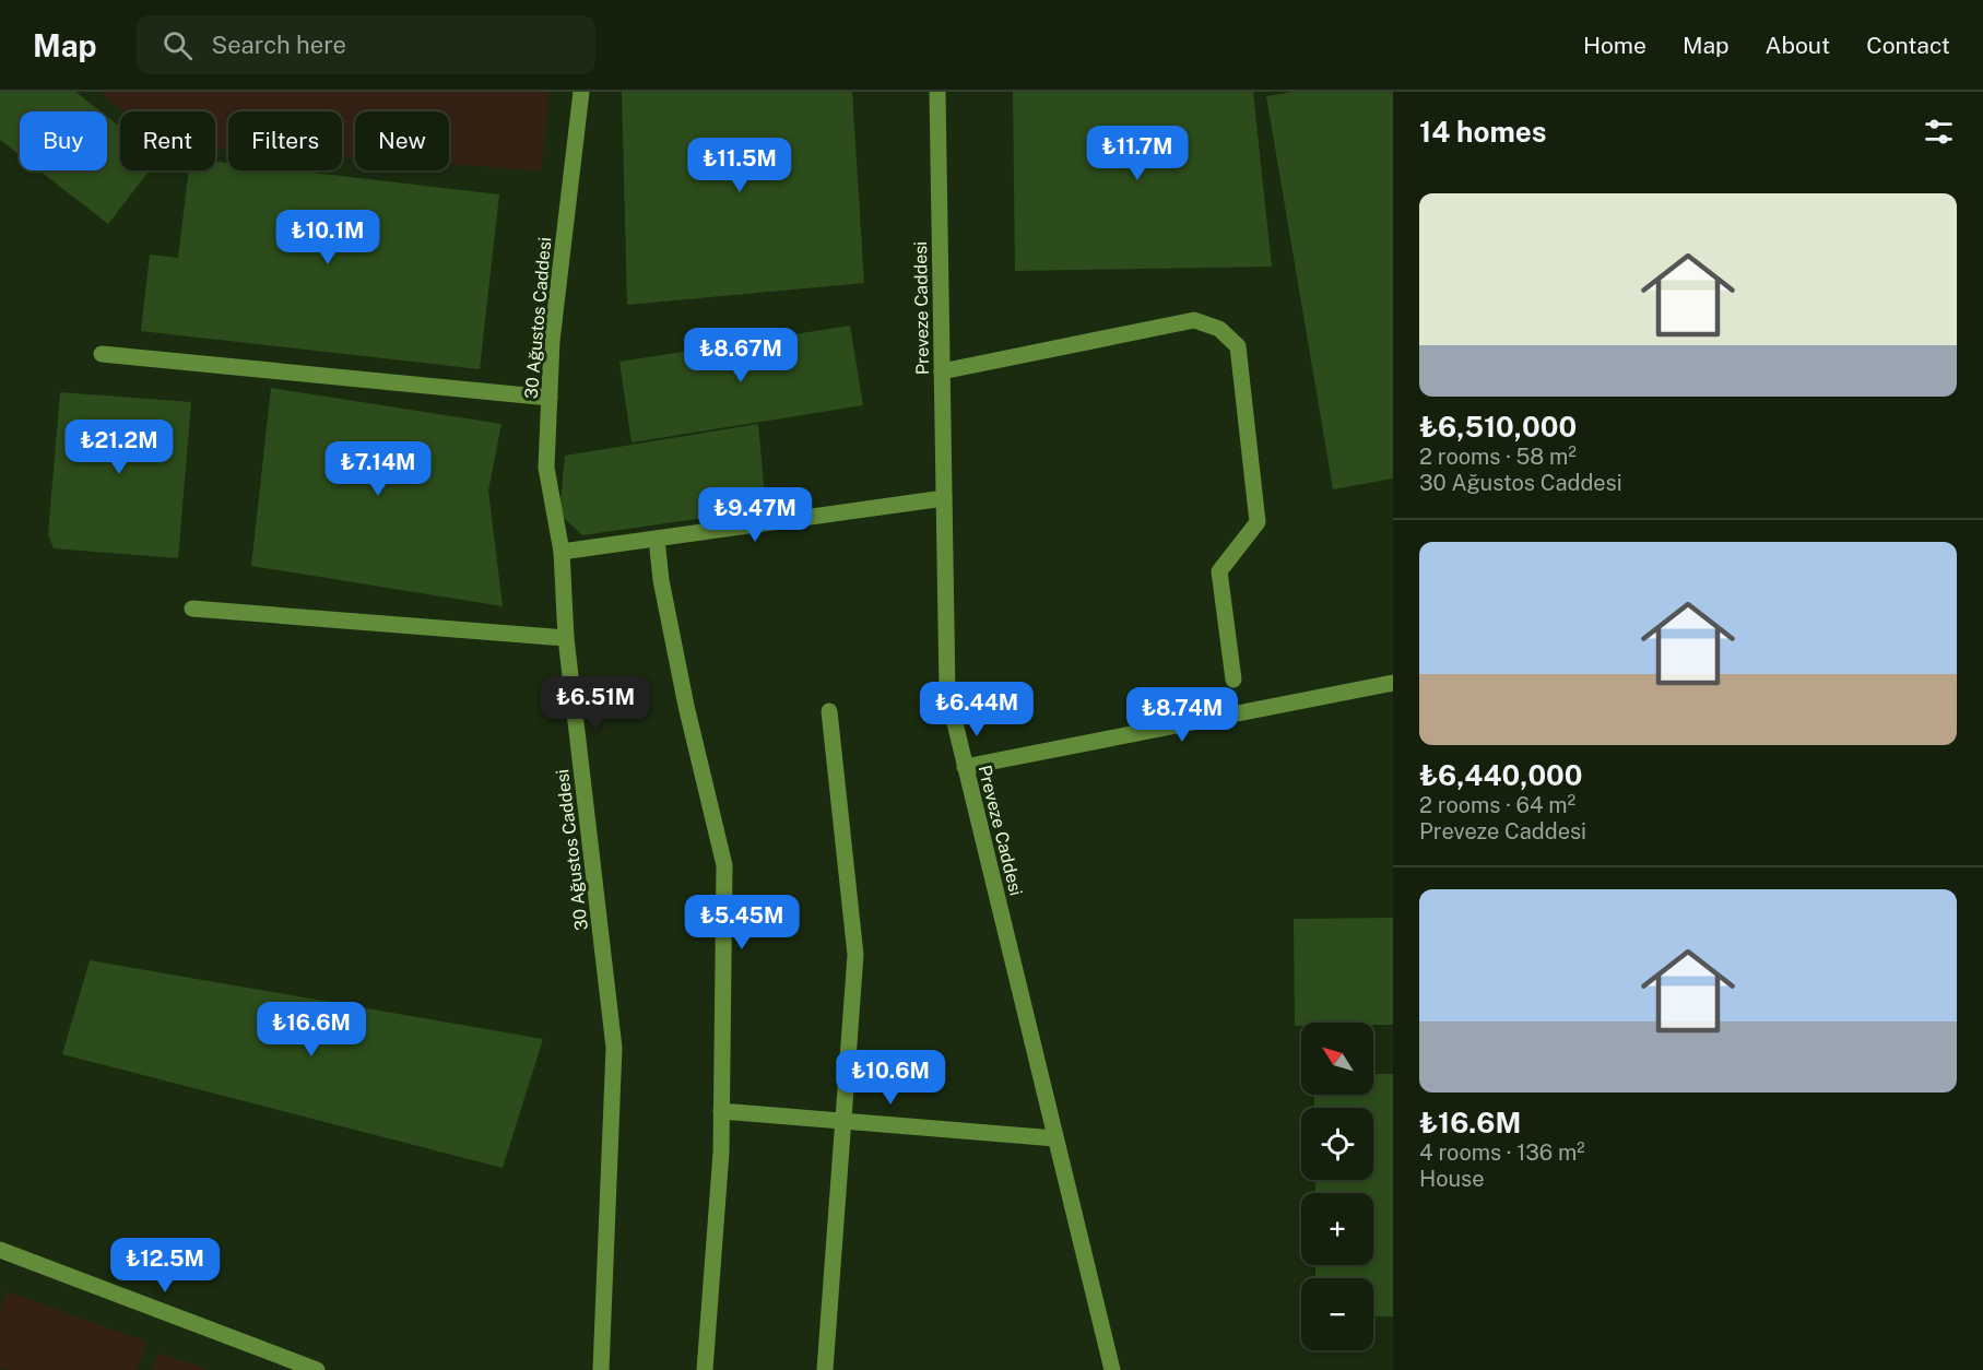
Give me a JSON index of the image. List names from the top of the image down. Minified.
{"streets":{"street":["Preveze Caddesi","30 Ağustos Caddesi"]},"north":"top left","page":{"header":"Map","search":"Search here","nav":["Home","Map","About","Contact"],"heading":"14 homes","chip":["Buy","Rent","Filters","New"],"price":["₺11.7M","₺11.5M","₺10.1M","₺8.67M","₺21.2M","₺7.14M","₺9.47M","₺6.51M","₺6.44M","₺8.74M","₺5.45M","₺16.6M","₺10.6M","₺12.5M"],"list":[{"name":"₺6,510,000","note":"2 rooms · 58 m² · 30 Ağustos Caddesi"},{"name":"₺6,440,000","note":"2 rooms · 64 m² · Preveze Caddesi"},{"name":"₺16.6M","note":"4 rooms · 136 m² · House"}],"map_buttons":["+","−"]}}
